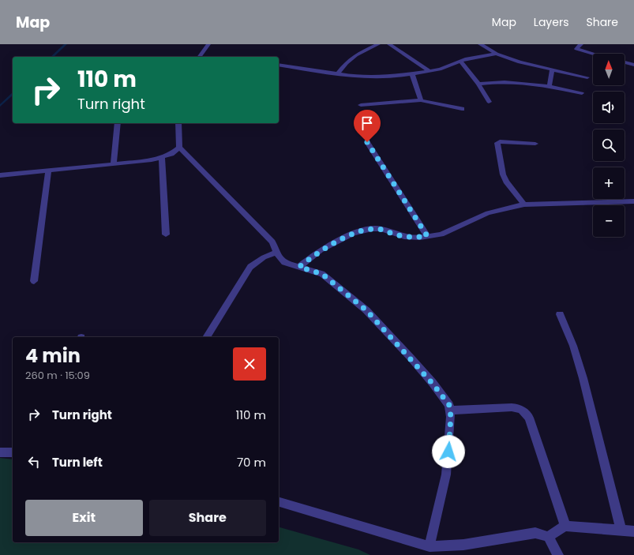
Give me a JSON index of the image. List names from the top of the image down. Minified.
{"north":"top","page":{"header":"Map","nav":["Map","Layers","Share"],"map_buttons":["+","−"],"turn":["110 m","Turn right"],"heading":["4 min","260 m · 15:09"],"list":[{"name":"Turn right","value":"110 m"},{"name":"Turn left","value":"70 m"}],"buttons":["Exit","Share"]}}
